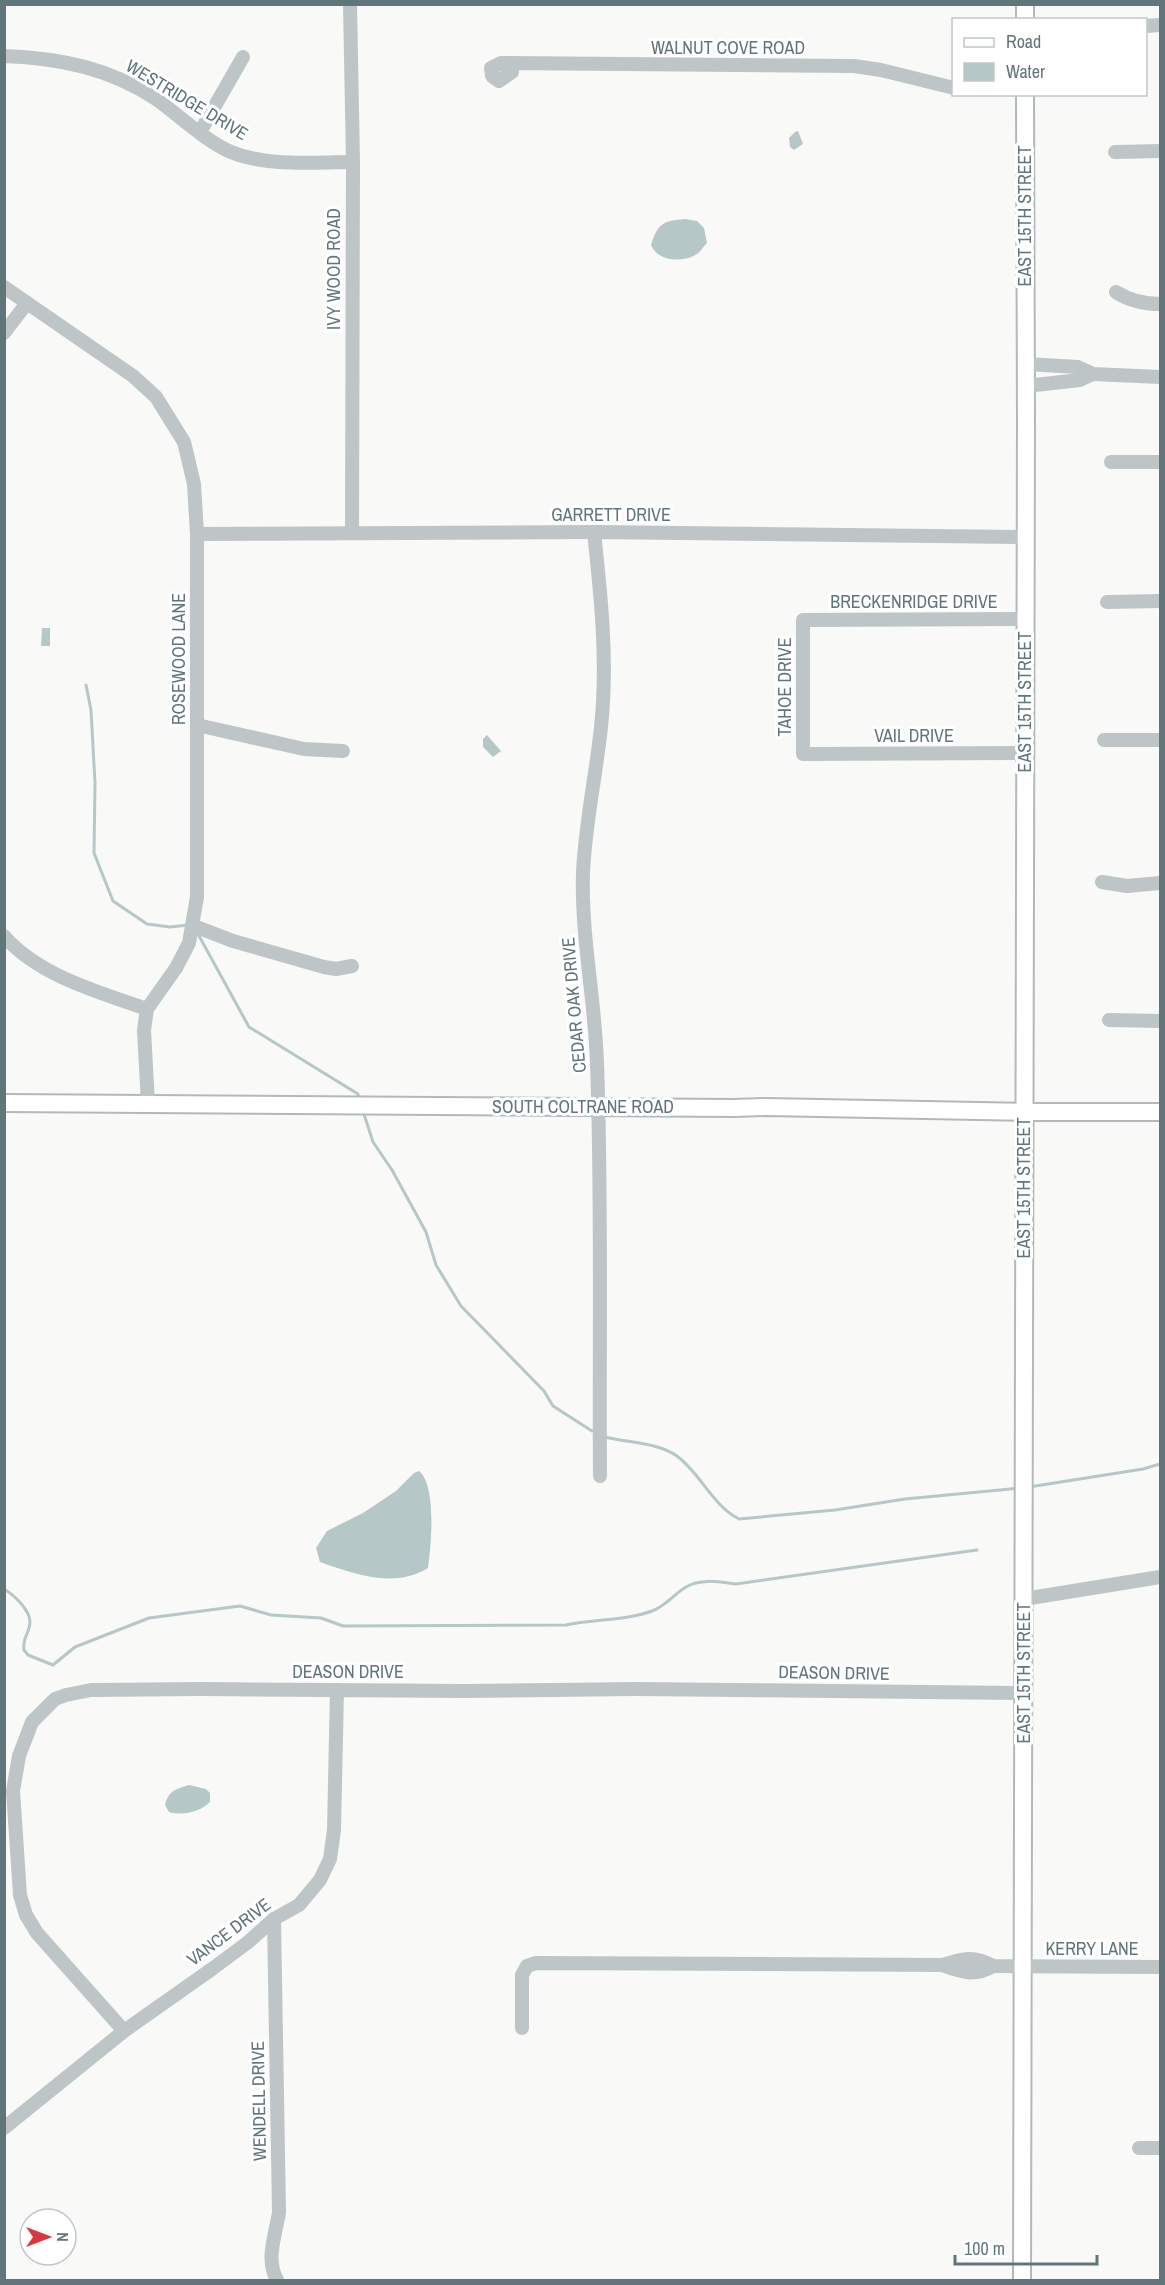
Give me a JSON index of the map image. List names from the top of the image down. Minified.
{"streets":{"main road":["EAST 15TH STREET","SOUTH COLTRANE ROAD"],"street":["WALNUT COVE ROAD","WESTRIDGE DRIVE","IVY WOOD ROAD","GARRETT DRIVE","BRECKENRIDGE DRIVE","ROSEWOOD LANE","TAHOE DRIVE","VAIL DRIVE","CEDAR OAK DRIVE","DEASON DRIVE","VANCE DRIVE","KERRY LANE","WENDELL DRIVE"]},"crossings":[["WESTRIDGE DRIVE","IVY WOOD ROAD"],["EAST 15TH STREET","GARRETT DRIVE"],["EAST 15TH STREET","BRECKENRIDGE DRIVE"],["EAST 15TH STREET","VAIL DRIVE"],["EAST 15TH STREET","SOUTH COLTRANE ROAD"],["EAST 15TH STREET","DEASON DRIVE"],["EAST 15TH STREET","KERRY LANE"],["IVY WOOD ROAD","GARRETT DRIVE"],["GARRETT DRIVE","ROSEWOOD LANE"],["GARRETT DRIVE","CEDAR OAK DRIVE"],["BRECKENRIDGE DRIVE","TAHOE DRIVE"],["TAHOE DRIVE","VAIL DRIVE"],["CEDAR OAK DRIVE","SOUTH COLTRANE ROAD"],["DEASON DRIVE","VANCE DRIVE"],["VANCE DRIVE","WENDELL DRIVE"]],"legend":["Road","Water"],"scale_bar":"100 m","north":"right"}
